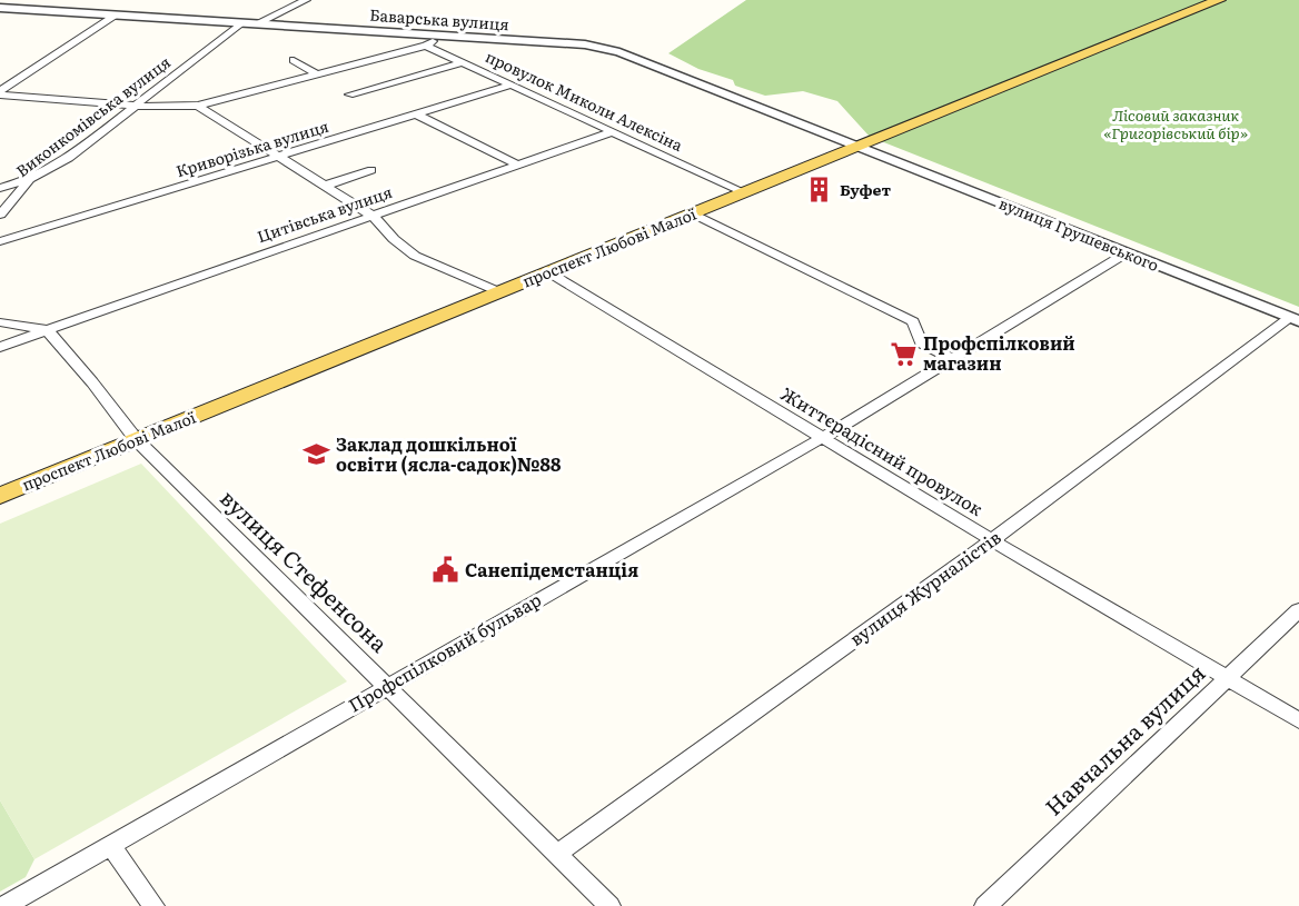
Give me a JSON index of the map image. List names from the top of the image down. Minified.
{"streets":{"main road":["проспект Любові Малої"],"street":["Баварська вулиця","провулок Миколи Алексіна","Виконкомівська вулиця","Криворізька вулиця","Цитівська вулиця","вулиця Грушевського","Життєрадісний провулок","вулиця Стефенсона","вулиця Журналістів","Профспілковий бульвар","Навчальна вулиця"]},"crossings":[["Баварська вулиця","Виконкомівська вулиця"],["Баварська вулиця","вулиця Грушевського"],["Баварська вулиця","проспект Любові Малої"],["провулок Миколи Алексіна","Криворізька вулиця"],["провулок Миколи Алексіна","Цитівська вулиця"],["провулок Миколи Алексіна","проспект Любові Малої"],["Цитівська вулиця","вулиця Стефенсона"],["вулиця Грушевського","проспект Любові Малої"],["вулиця Грушевського","вулиця Журналістів"],["вулиця Грушевського","Профспілковий бульвар"],["проспект Любові Малої","Життєрадісний провулок"],["проспект Любові Малої","вулиця Стефенсона"],["Життєрадісний провулок","вулиця Журналістів"],["Життєрадісний провулок","Профспілковий бульвар"],["Життєрадісний провулок","Навчальна вулиця"],["вулиця Стефенсона","вулиця Журналістів"],["вулиця Стефенсона","Профспілковий бульвар"]],"parks":["Лісовий заказник «Григорівський бір»"],"places":{"building":["Буфет"],"supermarket":["Профспілковий магазин"],"school or university":["Заклад дошкільної освіти (ясла-садок)№88"],"public building":["Санепідемстанція"]}}
